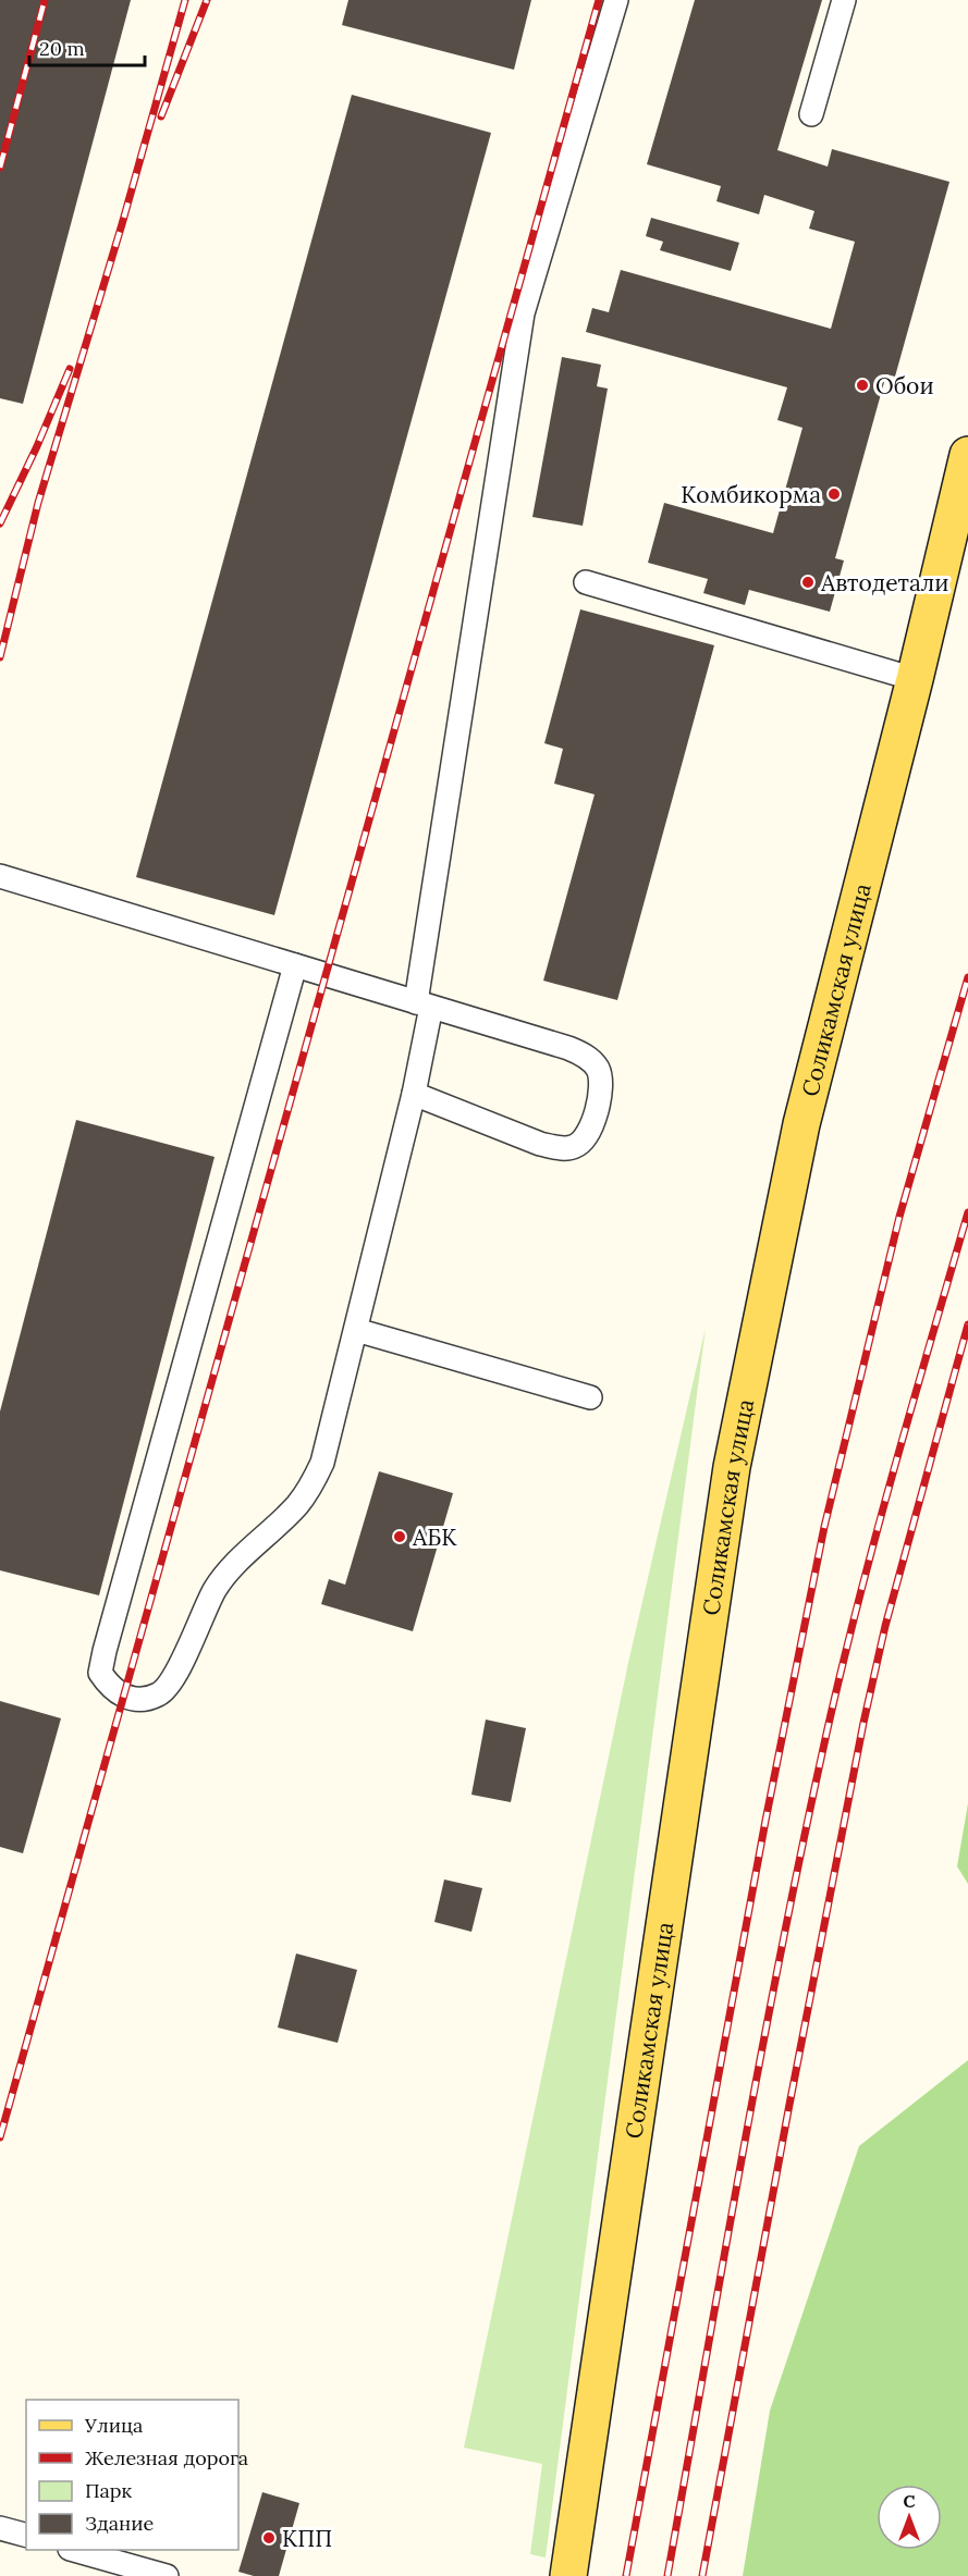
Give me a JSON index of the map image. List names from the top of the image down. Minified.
{"streets":{"main road":["Соликамская улица"]},"places":["Обои","Комбикорма","Автодетали","АБК","КПП"],"legend":["Улица","Железная дорога","Парк","Здание"],"scale_bar":"20 m","north":"top"}
